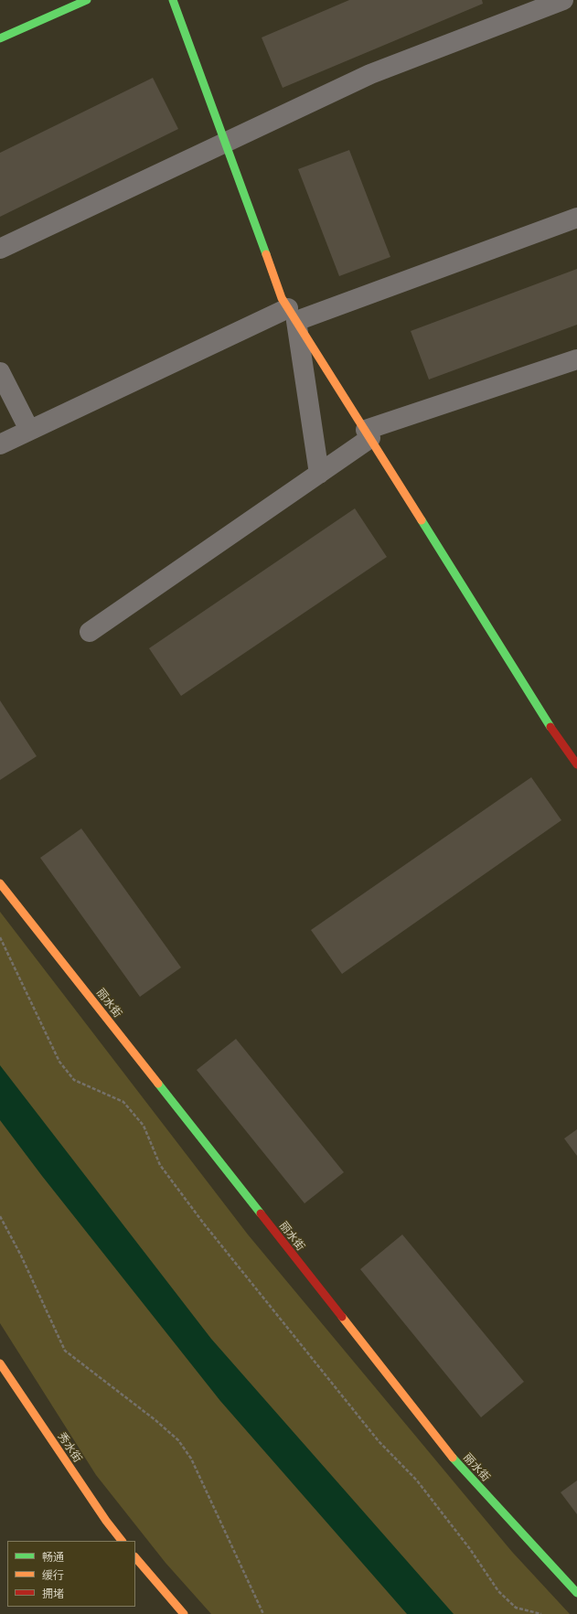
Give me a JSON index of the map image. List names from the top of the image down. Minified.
{"streets":{"street":["丽水街","秀水街"]},"legend":["畅通","缓行","拥堵"]}
